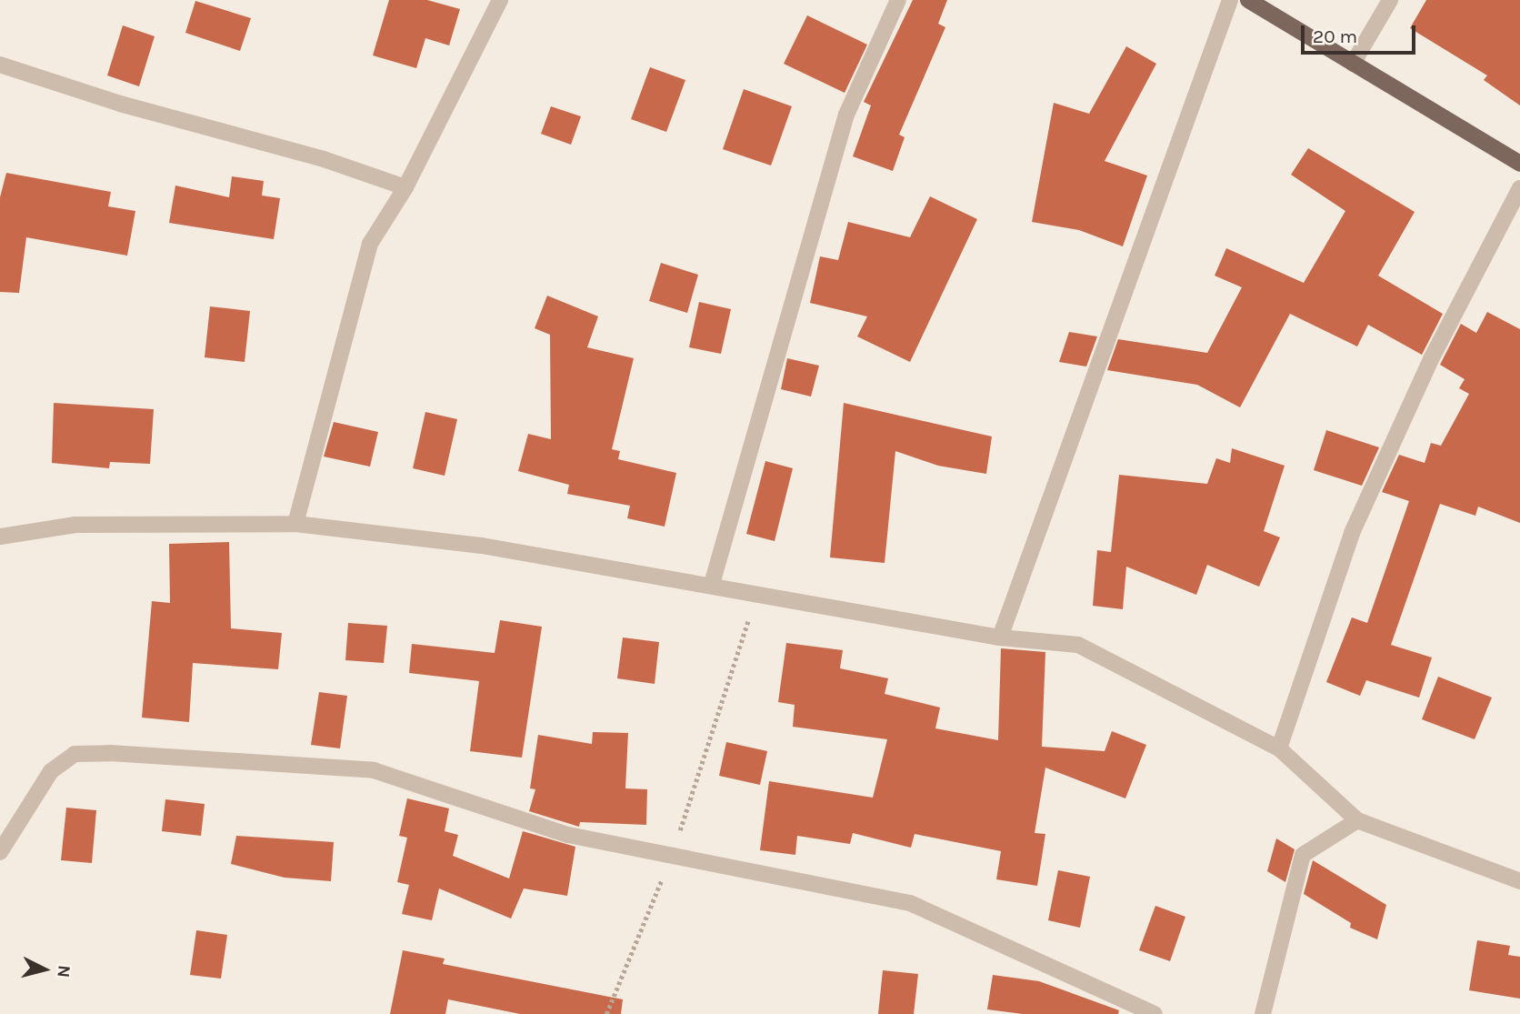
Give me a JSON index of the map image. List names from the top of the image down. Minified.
{"scale_bar":"20 m","north":"right"}
